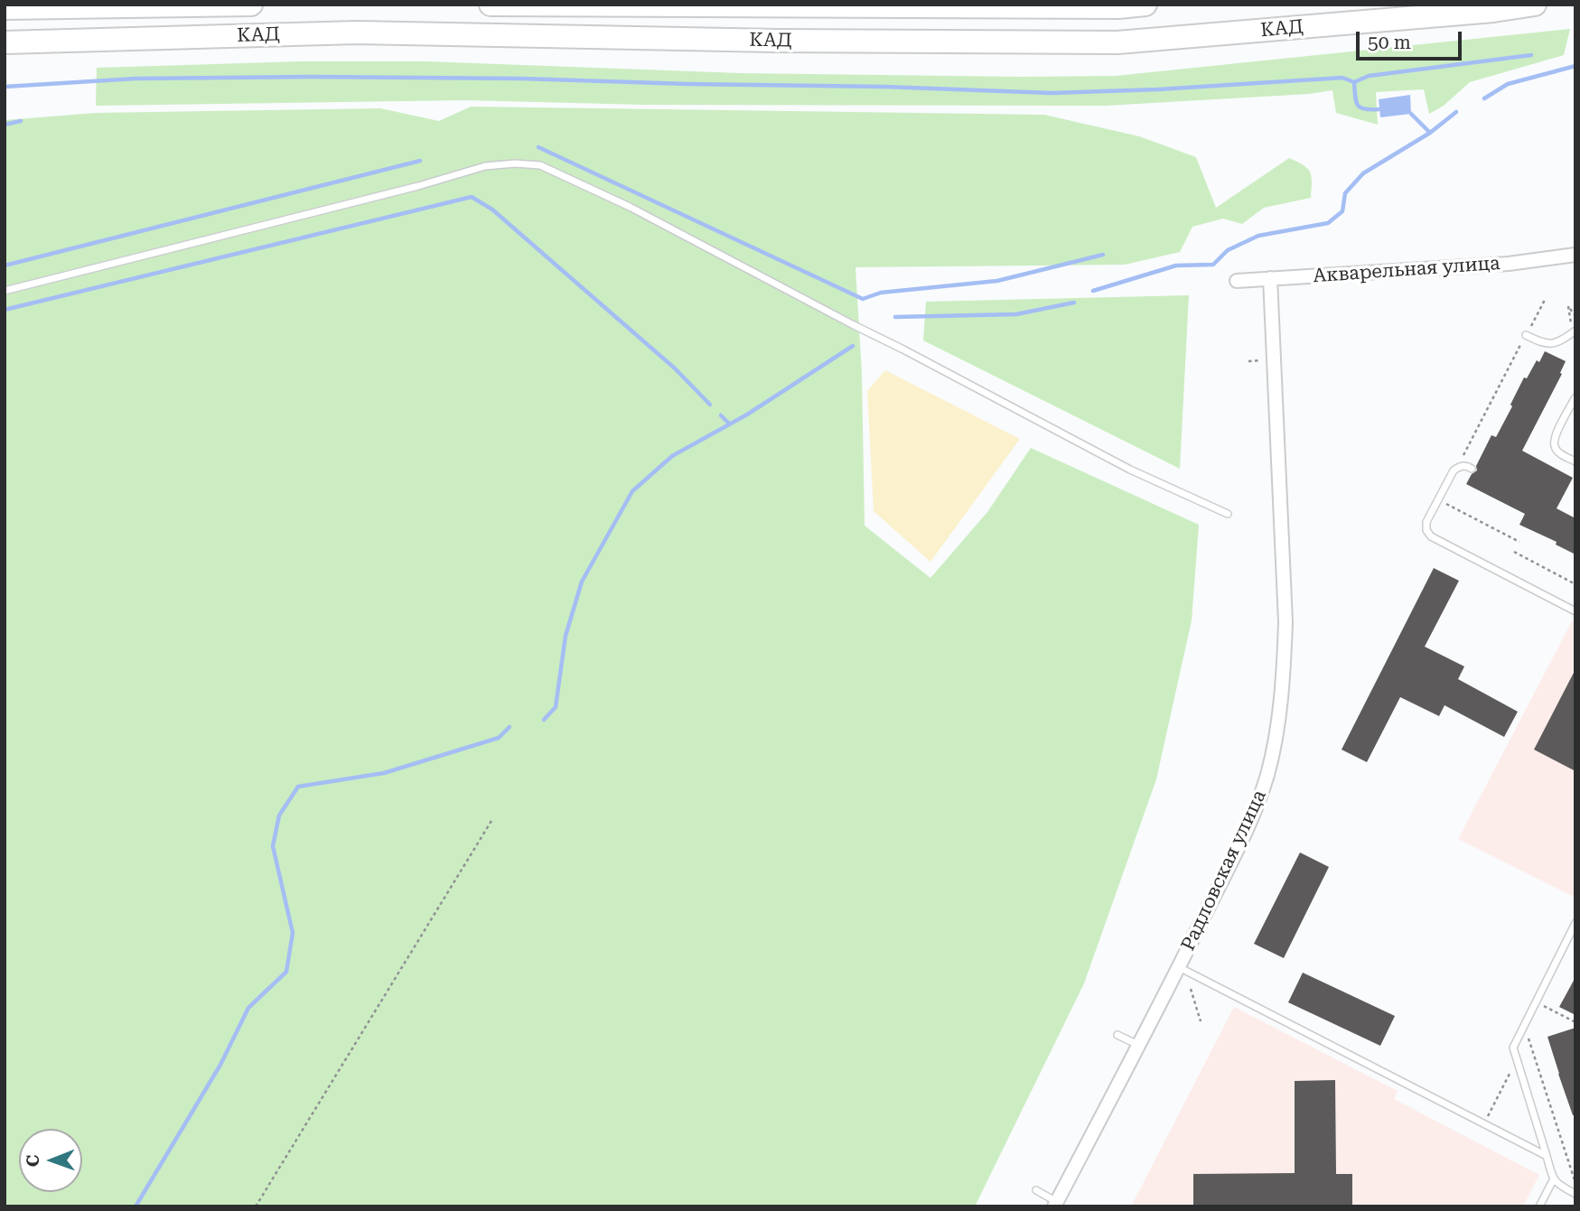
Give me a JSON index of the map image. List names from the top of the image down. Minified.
{"streets":{"highway":["КАД"],"street":["Акварельная улица","Радловская улица"]},"crossings":[["Акварельная улица","Радловская улица"]],"scale_bar":"50 m","north":"left"}
